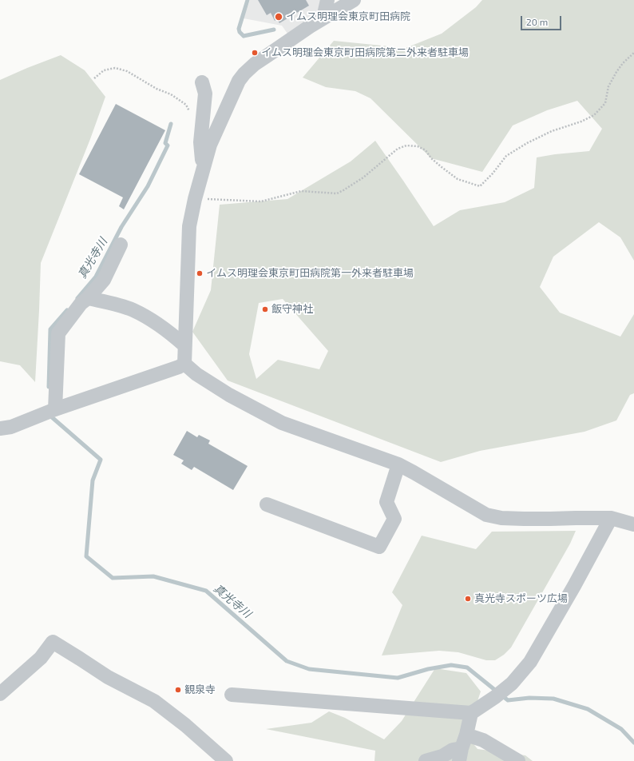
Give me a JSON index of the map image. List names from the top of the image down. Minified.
{"water":["真光寺川"],"places":["イムス明理会東京町田病院","イムス明理会東京町田病院第二外来者駐車場","イムス明理会東京町田病院第一外来者駐車場","飯守神社","真光寺スポーツ広場","観泉寺"],"scale_bar":"20 m"}
